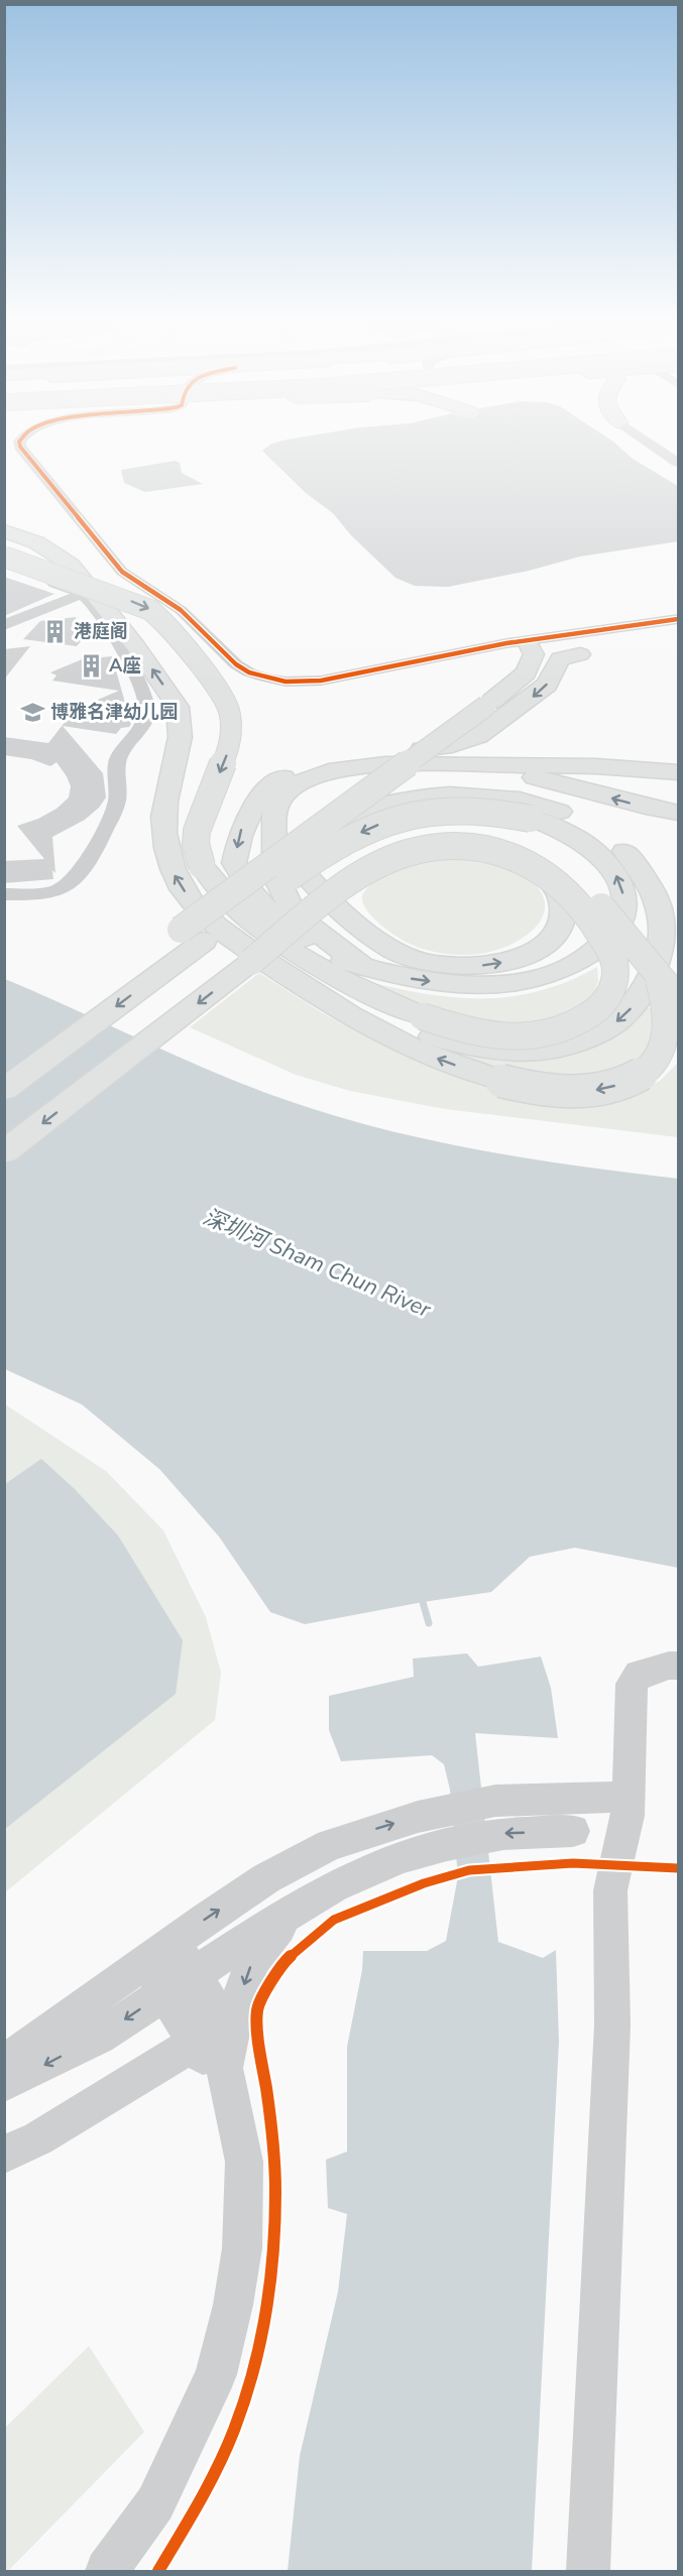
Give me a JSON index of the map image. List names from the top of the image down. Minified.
{"water":["深圳河 Sham Chun River"],"places":{"building":["港庭阁","A座"],"school or university":["博雅名津幼儿园"]}}
